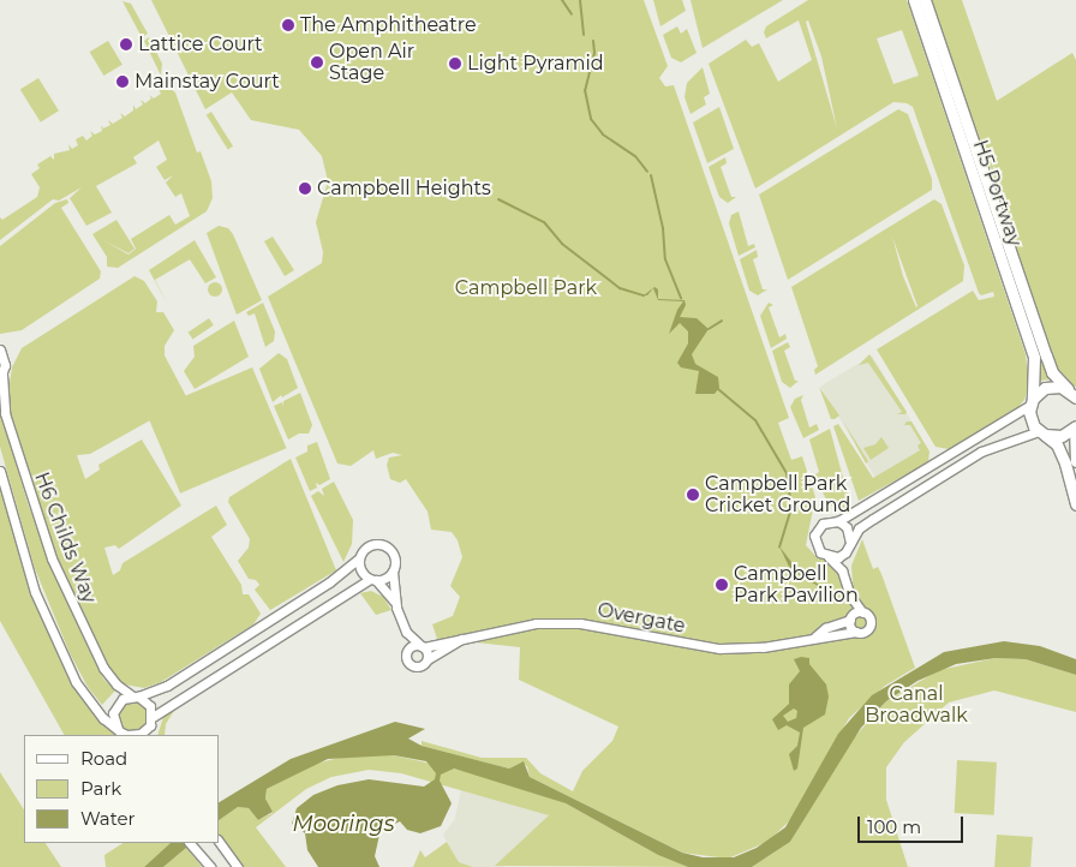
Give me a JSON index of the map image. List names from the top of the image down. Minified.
{"streets":{"main road":["H5 Portway"],"street":["H6 Childs Way","Overgate"]},"water":["Moorings"],"parks":["Campbell Park","Canal Broadwalk"],"places":["The Amphitheatre","Lattice Court","Open Air Stage","Light Pyramid","Mainstay Court","Campbell Heights","Campbell Park Cricket Ground","Campbell Park Pavilion"],"legend":["Road","Park","Water"],"scale_bar":"100 m"}
